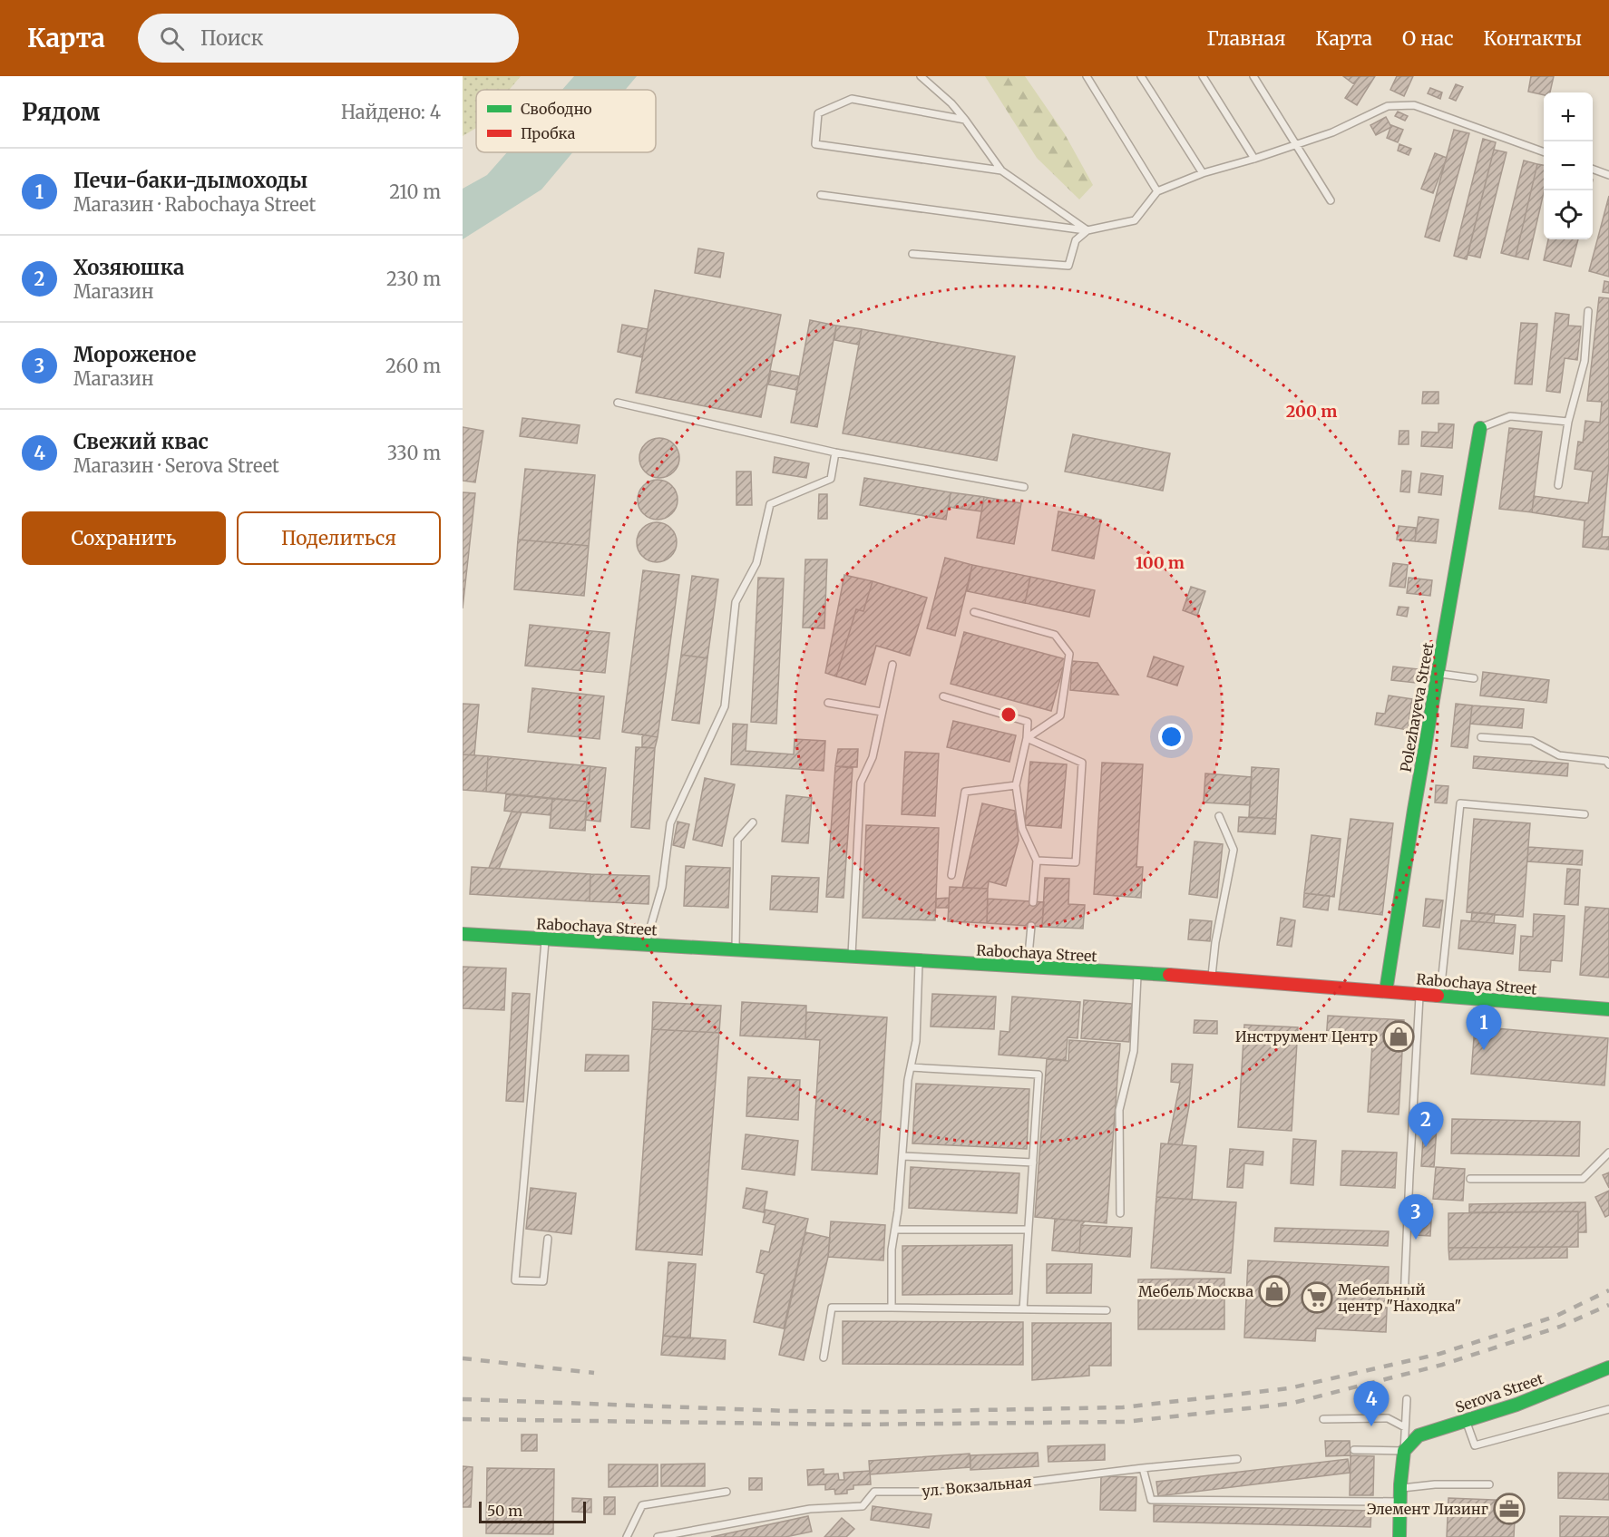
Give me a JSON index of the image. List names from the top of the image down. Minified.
{"streets":{"street":["Polezhayeva Street","Rabochaya Street","Serova Street"],"lane":["ул. Вокзальная"]},"crossings":[["Polezhayeva Street","Rabochaya Street"]],"places":{"shop":["Инструмент Центр","Мебель Москва"],"supermarket":["Мебельный центр \"Находка\""],"office":["Элемент Лизинг"]},"legend":["Свободно","Пробка"],"scale_bar":"50 m","page":{"header":"Карта","search":"Поиск","nav":["Главная","Карта","О нас","Контакты"],"heading":["Рядом","Найдено: 4"],"map_buttons":["+","−"],"list":[{"mark":"1","name":"Печи-баки-дымоходы","note":"Магазин · Rabochaya Street","value":"210 m"},{"mark":"2","name":"Хозяюшка","note":"Магазин","value":"230 m"},{"mark":"3","name":"Мороженое","note":"Магазин","value":"260 m"},{"mark":"4","name":"Свежий квас","note":"Магазин · Serova Street","value":"330 m"}],"buttons":["Сохранить","Поделиться"],"pins":["1","2","3","4"],"scale":"50 m"},"rings":["200 m","100 m"]}
